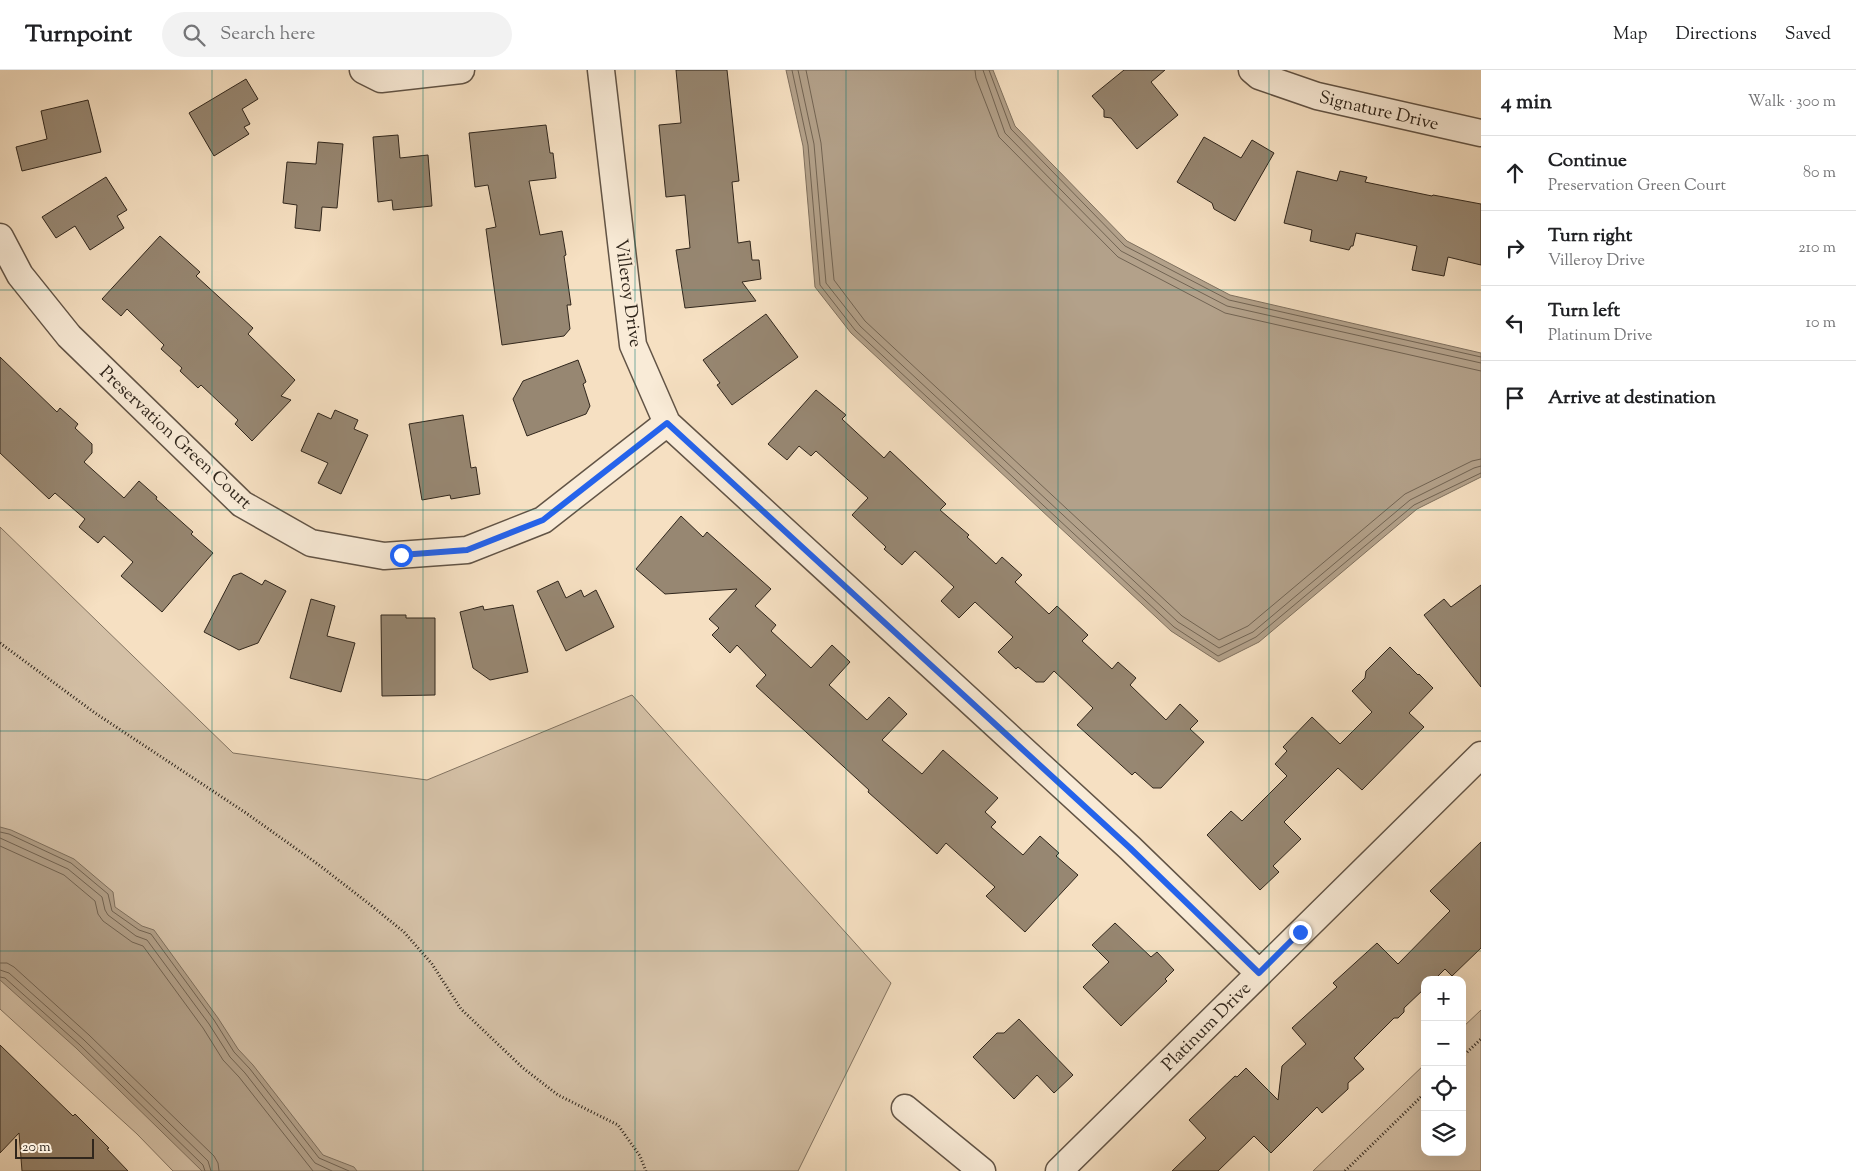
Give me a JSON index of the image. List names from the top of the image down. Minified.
{"streets":{"street":["Signature Drive","Villeroy Drive","Preservation Green Court","Platinum Drive"]},"crossings":[["Villeroy Drive","Preservation Green Court"],["Villeroy Drive","Platinum Drive"]],"scale_bar":"20 m","page":{"header":"Turnpoint","search":"Search here","nav":["Map","Directions","Saved"],"heading":["4 min","Walk · 300 m"],"list":[["Continue","Preservation Green Court","80 m"],["Turn right","Villeroy Drive","210 m"],["Turn left","Platinum Drive","10 m"],"Arrive at destination"],"map_buttons":["+","−"],"scale":"20 m"}}
